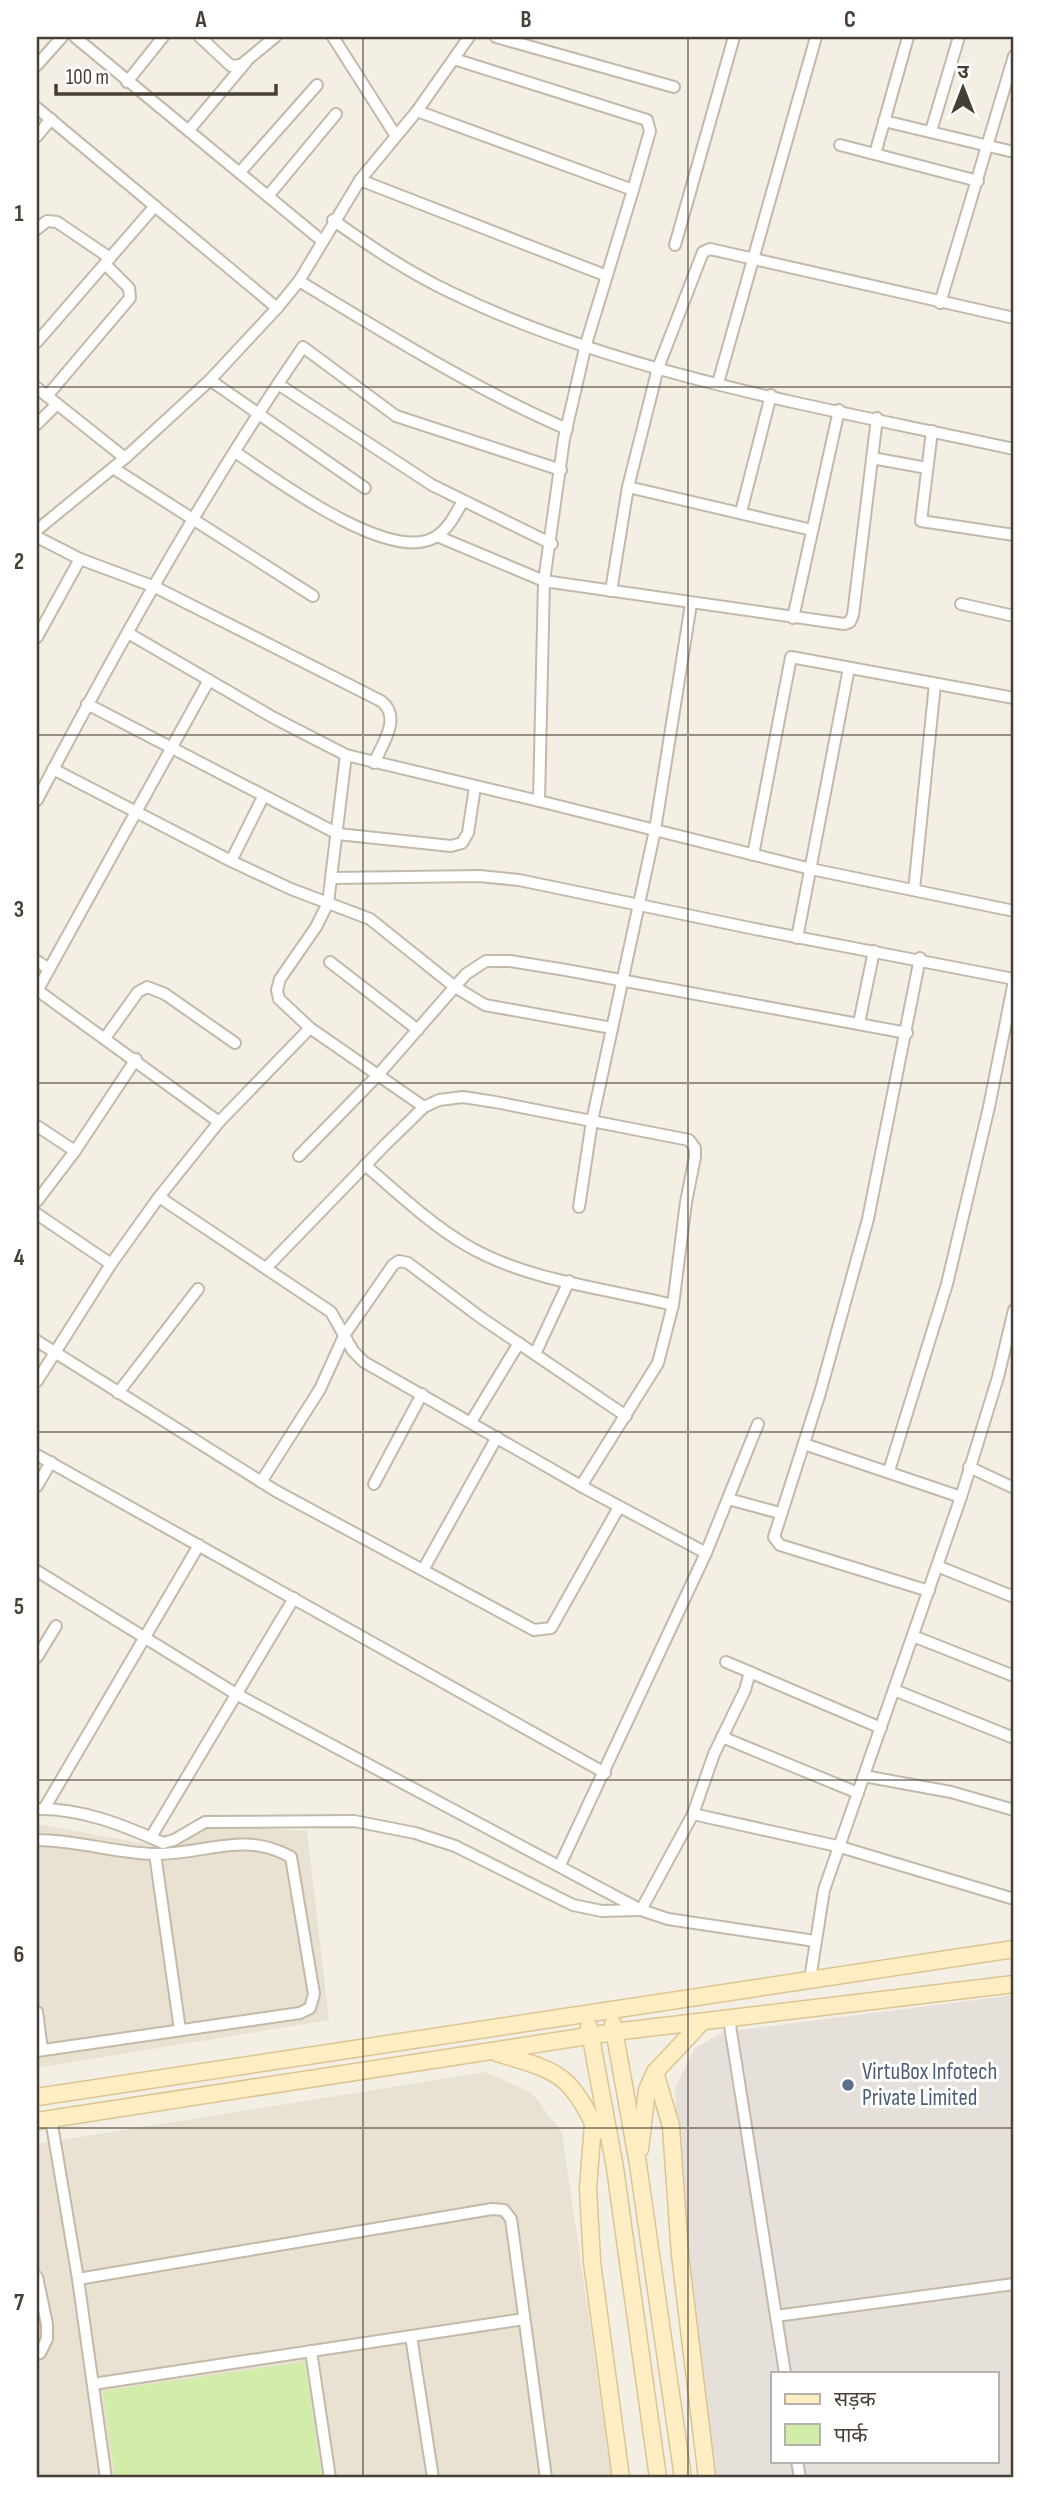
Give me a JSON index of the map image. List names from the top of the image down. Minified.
{"places":["VirtuBox Infotech Private Limited"],"legend":["सड़क","पार्क"],"scale_bar":"100 m","north":"top","grid":{"columns":["A","B","C"],"rows":["1","2","3","4","5","6","7"]}}
